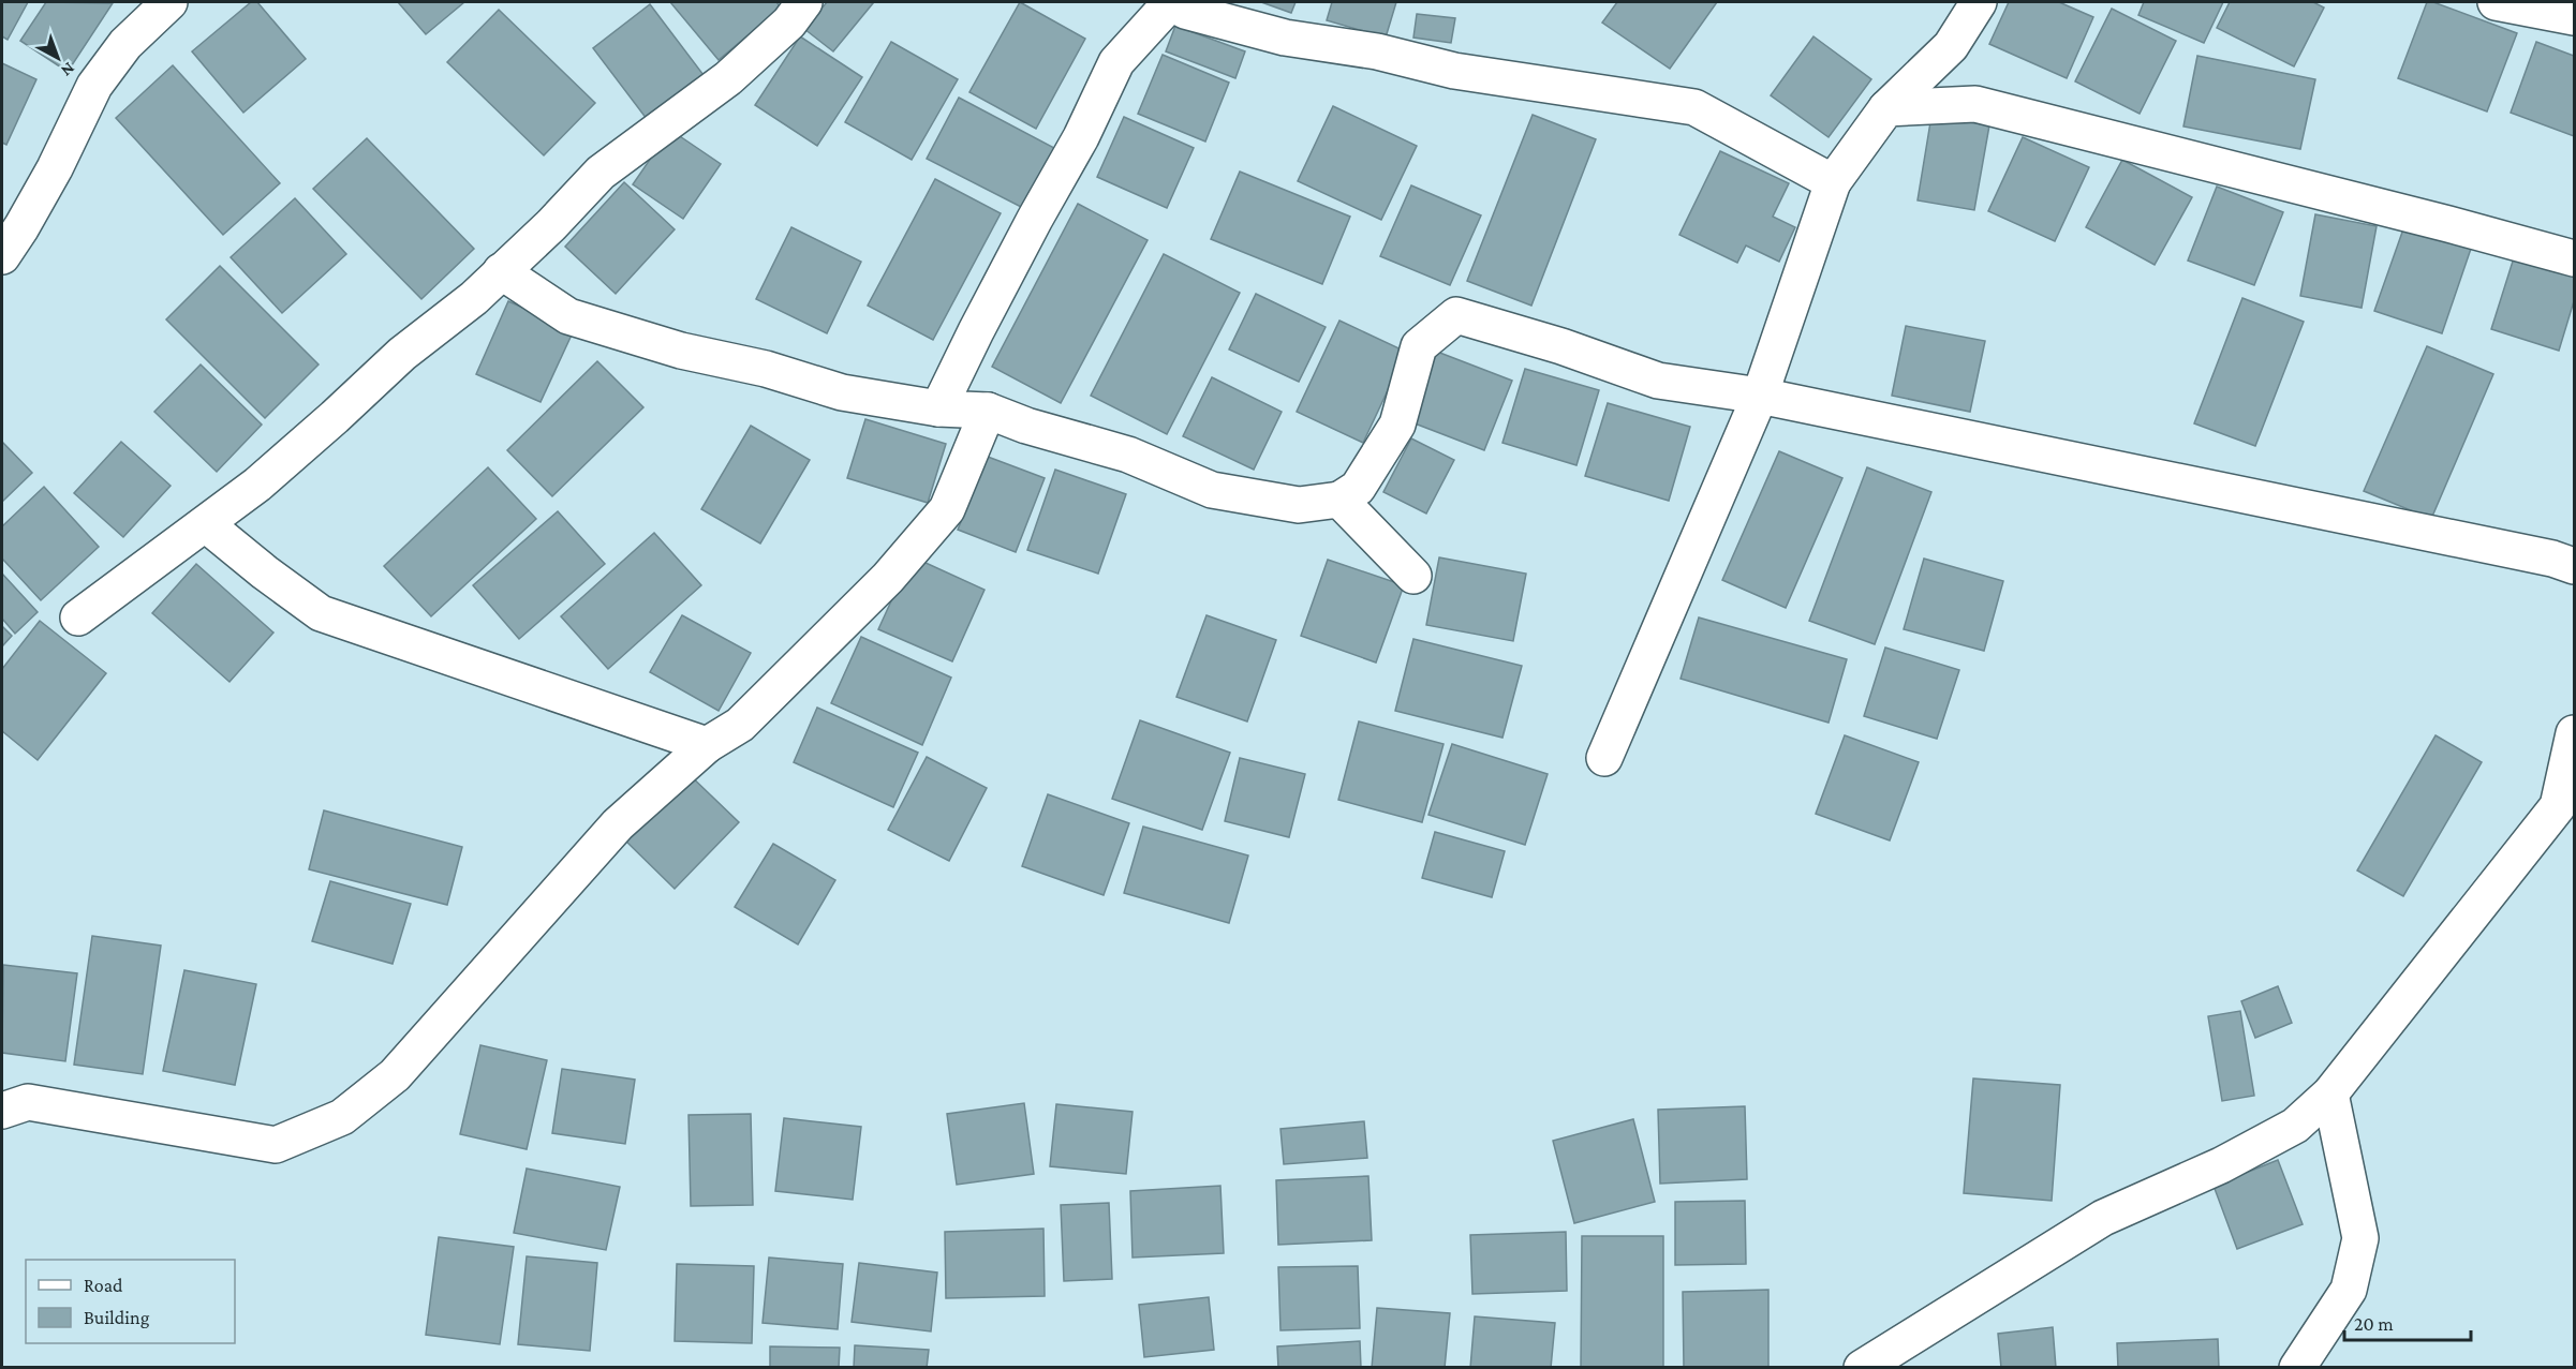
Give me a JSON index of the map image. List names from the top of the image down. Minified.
{"legend":["Road","Building"],"scale_bar":"20 m","north":"bottom right"}
